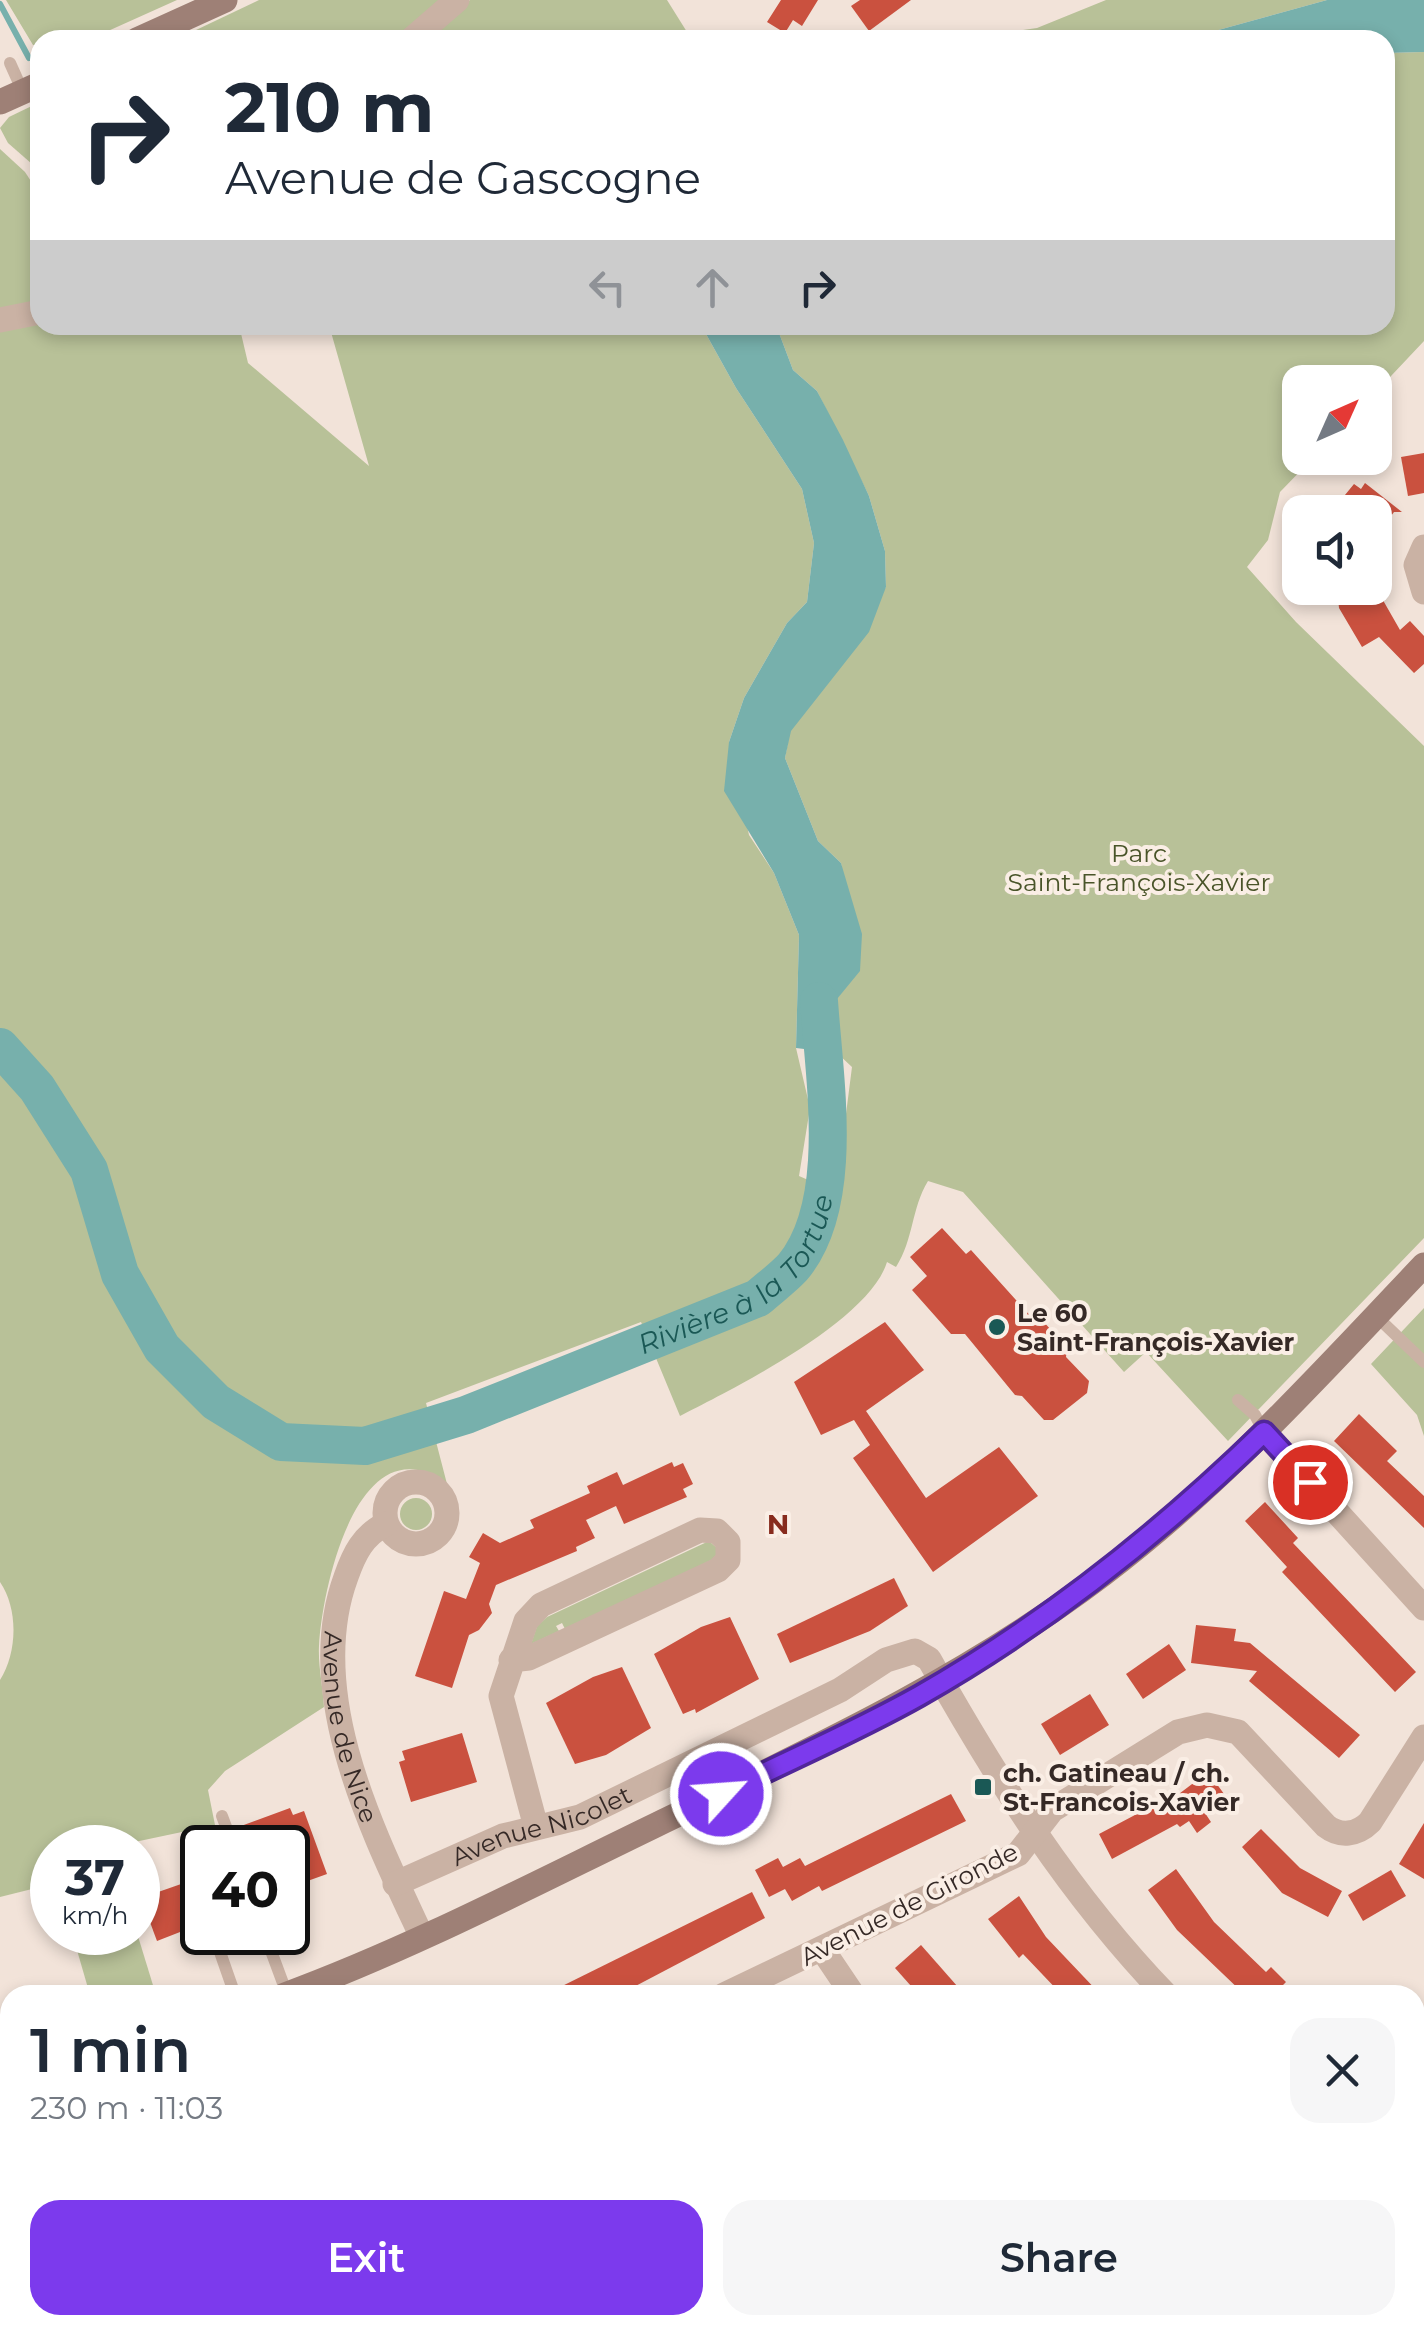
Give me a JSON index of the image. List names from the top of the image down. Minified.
{"streets":{"street":["Avenue de Nice","Avenue Nicolet","Avenue de Gironde"]},"crossings":[["Avenue de Nice","Avenue Nicolet"]],"districts":["N"],"water":["Rivière à la Tortue"],"parks":["Parc Saint-François-Xavier"],"places":{"other":["Le 60 Saint-François-Xavier"],"transit":["ch. Gatineau / ch. St-Francois-Xavier"]},"north":"top right","page":{"turn":["210 m","Avenue de Gascogne"],"speed":"37 km/h","limit":"40","heading":["1 min","230 m · 11:03"],"buttons":["Exit","Share"]}}
